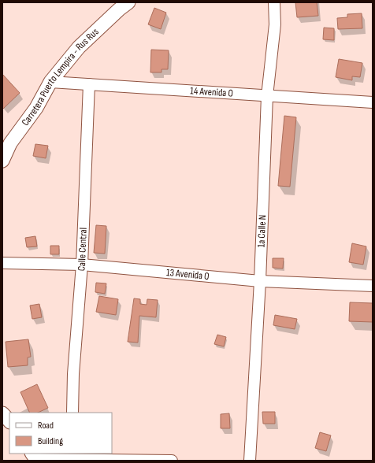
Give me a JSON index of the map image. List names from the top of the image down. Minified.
{"streets":{"street":["Carretera Puerto Lempira - Rus Rus","14 Avenida O","1a Calle N","Calle Central","13 Avenida O"]},"crossings":[["Carretera Puerto Lempira - Rus Rus","14 Avenida O"],["14 Avenida O","1a Calle N"],["14 Avenida O","Calle Central"],["1a Calle N","13 Avenida O"],["Calle Central","13 Avenida O"]],"legend":["Road","Building"]}
